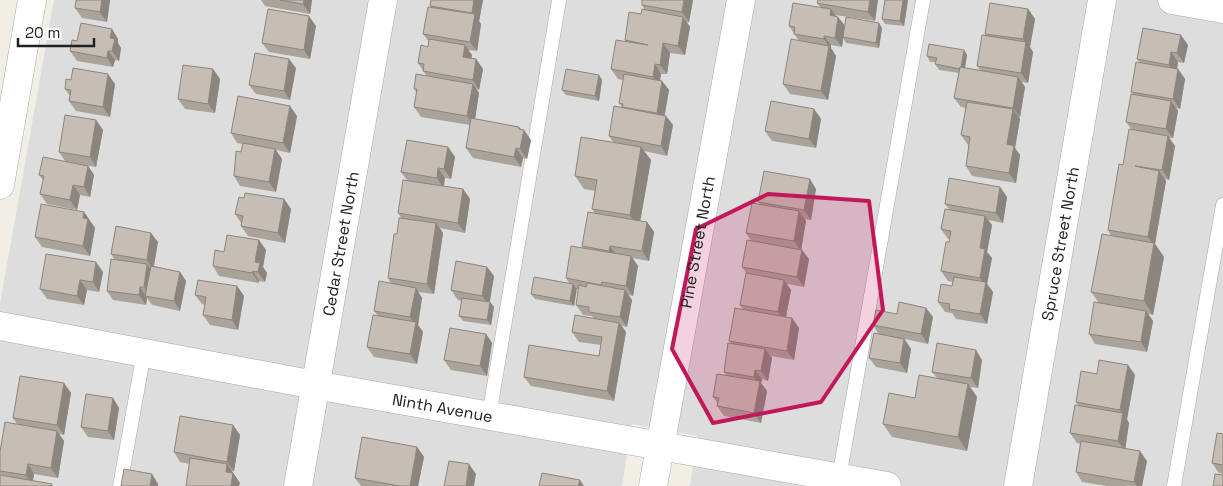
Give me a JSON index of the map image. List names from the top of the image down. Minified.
{"streets":{"street":["Cedar Street North","Pine Street North","Spruce Street North","Ninth Avenue"]},"crossings":[["Cedar Street North","Ninth Avenue"],["Pine Street North","Ninth Avenue"]],"scale_bar":"20 m"}
